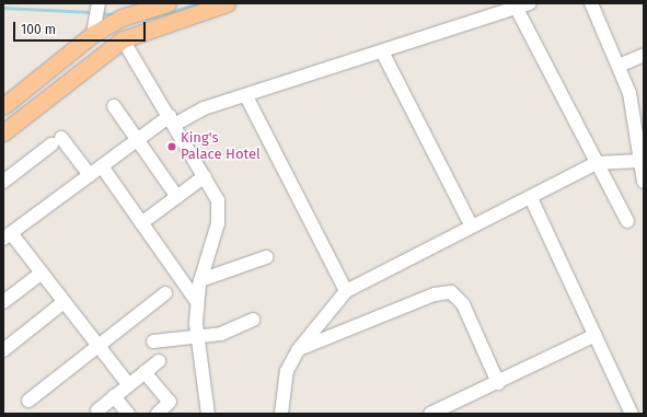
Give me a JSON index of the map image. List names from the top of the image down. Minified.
{"places":["King's Palace Hotel"],"scale_bar":"100 m"}
